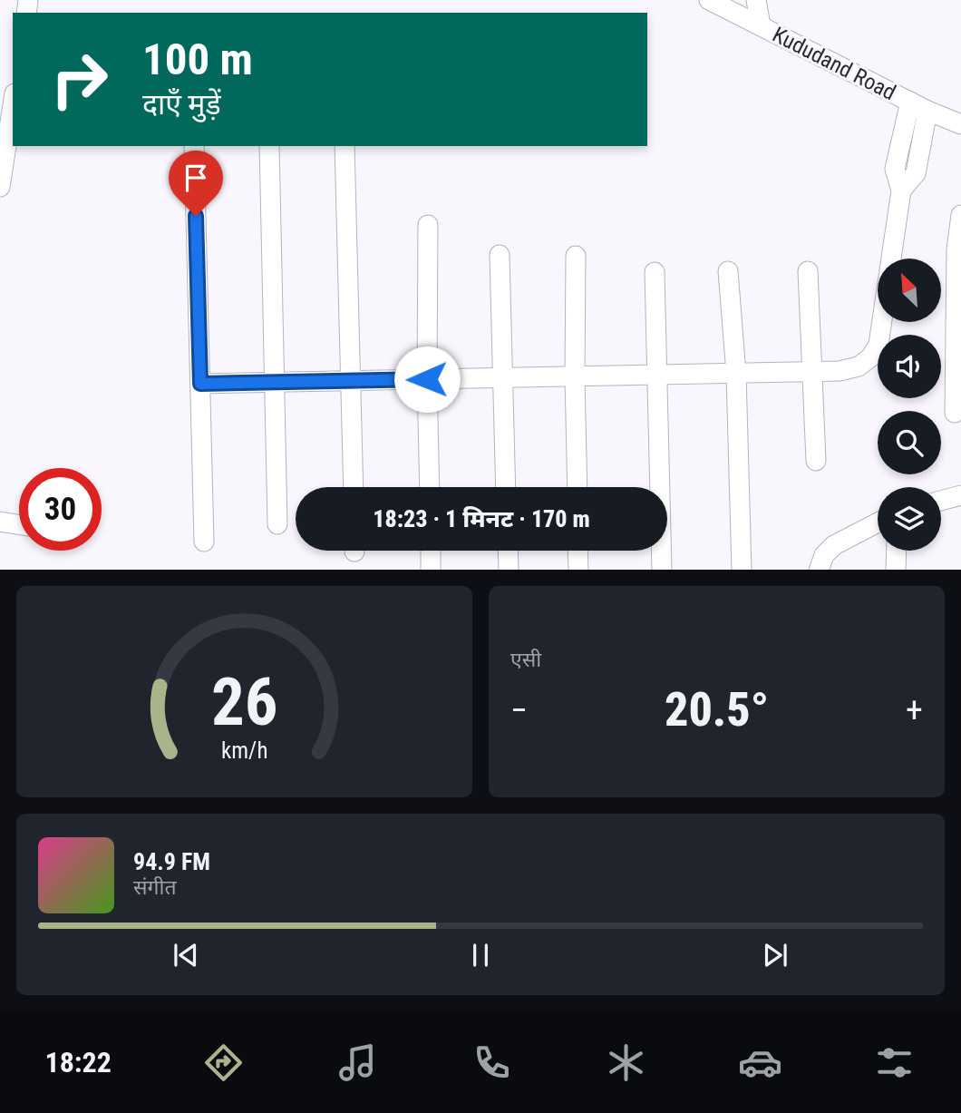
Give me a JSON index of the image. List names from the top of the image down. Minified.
{"streets":{"street":["Kududand Road"]},"north":"top left","page":{"turn":["100 m","दाएँ मुड़ें"],"limit":"30","trip":"18:23 · 1 मिनट · 170 m","tile":"एसी","heat":["−","20.5°","+"],"song":["94.9 FM","संगीत"],"tabs":"18:22","gauge":["26","km/h"]}}
